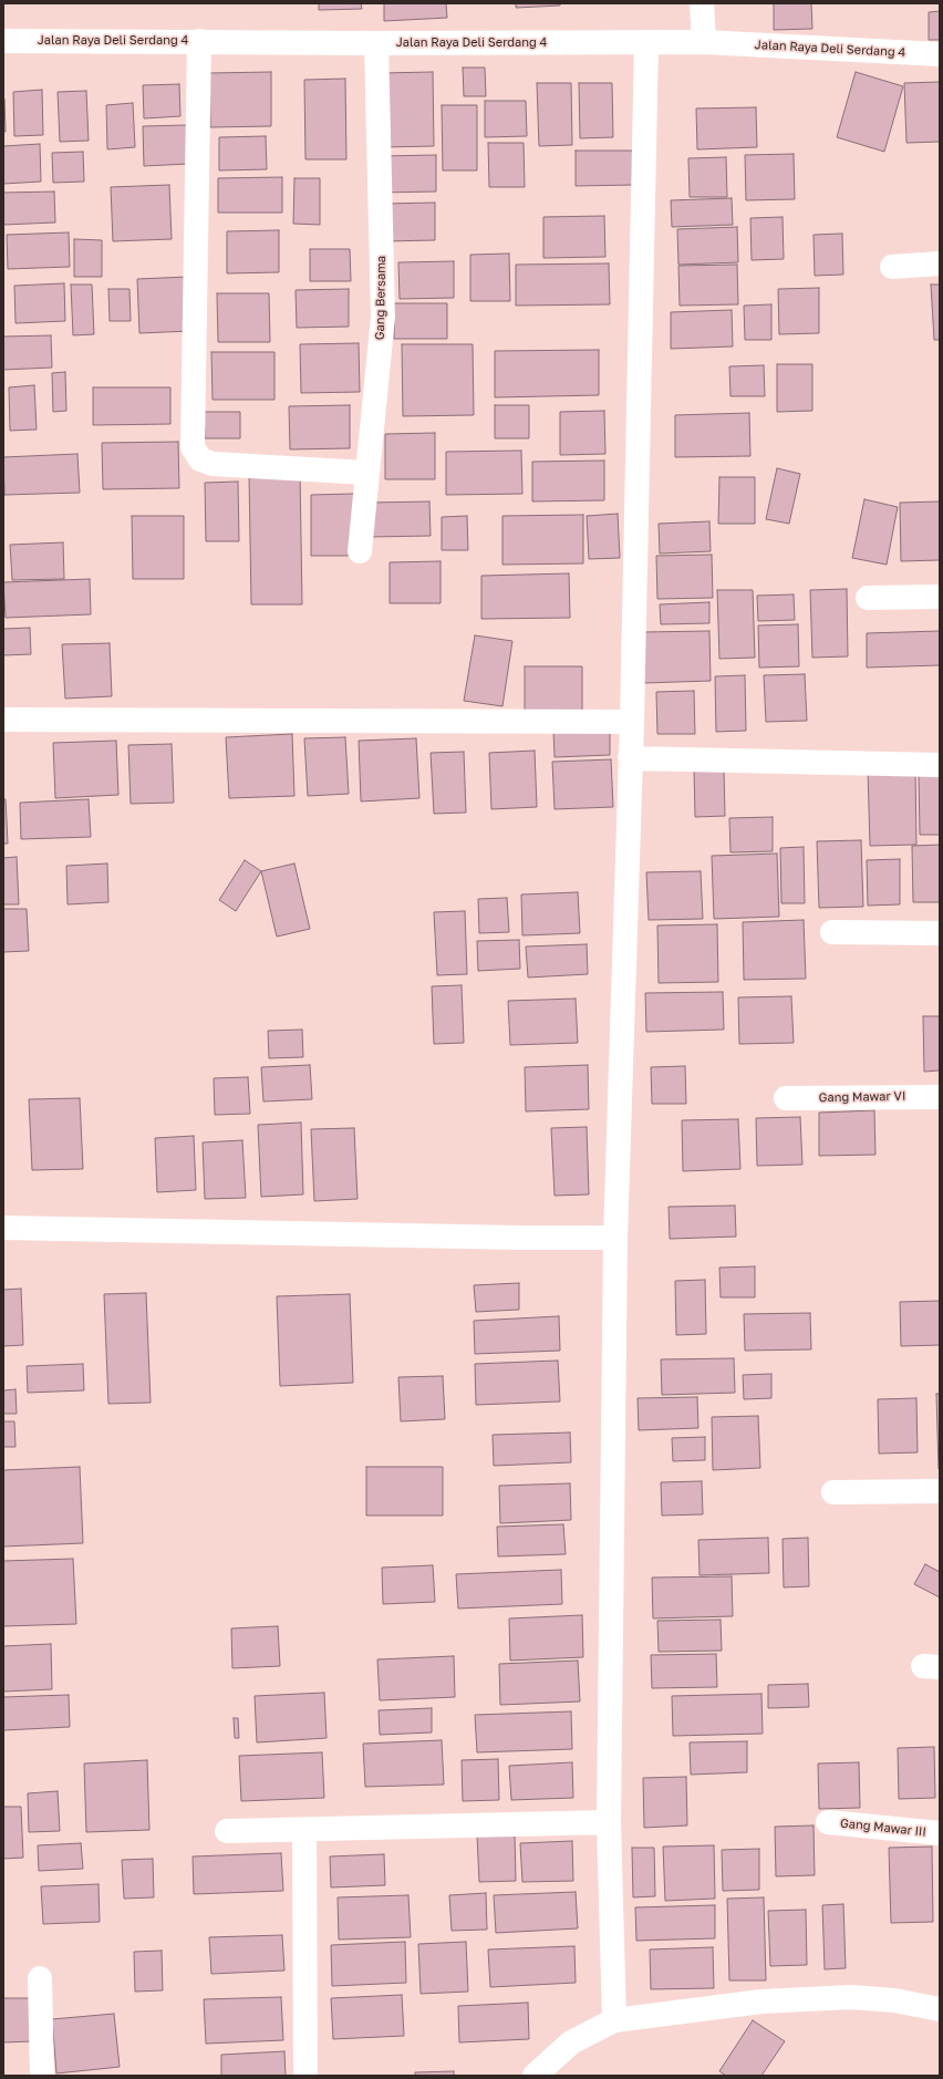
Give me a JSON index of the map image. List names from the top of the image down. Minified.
{"streets":{"street":["Jalan Raya Deli Serdang 4","Gang Bersama","Gang Mawar VI","Gang Mawar III"]},"crossings":[["Jalan Raya Deli Serdang 4","Gang Bersama"]]}
